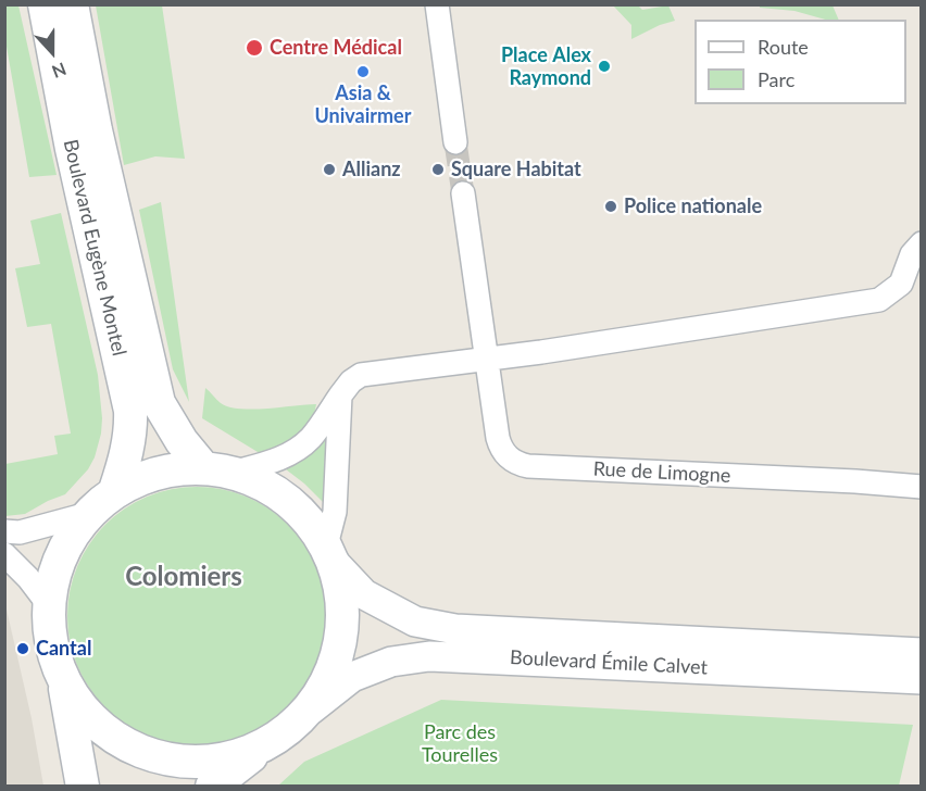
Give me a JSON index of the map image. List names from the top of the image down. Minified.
{"streets":{"main road":["Boulevard Eugène Montel"],"street":["Rue de Limogne","Boulevard Émile Calvet"]},"districts":["Colomiers"],"parks":["Parc des Tourelles"],"places":["Centre Médical","Place Alex Raymond","Asia & Univairmer","Allianz","Square Habitat","Police nationale","Cantal"],"legend":["Route","Parc"],"north":"bottom"}
